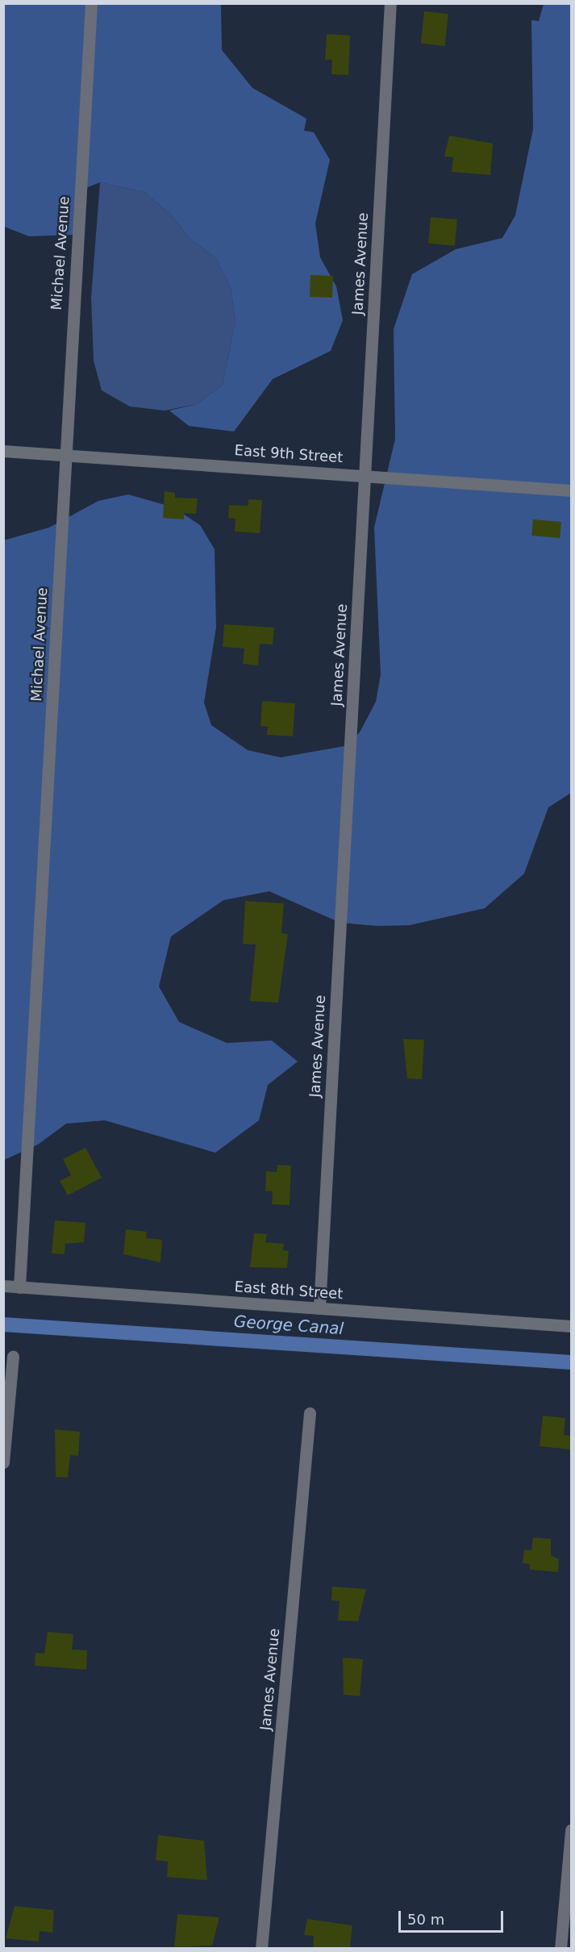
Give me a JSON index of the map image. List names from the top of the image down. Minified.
{"streets":{"street":["Michael Avenue","James Avenue","East 9th Street","East 8th Street"]},"crossings":[["Michael Avenue","East 9th Street"],["Michael Avenue","East 8th Street"],["James Avenue","East 9th Street"],["James Avenue","East 8th Street"]],"water":["George Canal"],"scale_bar":"50 m"}
